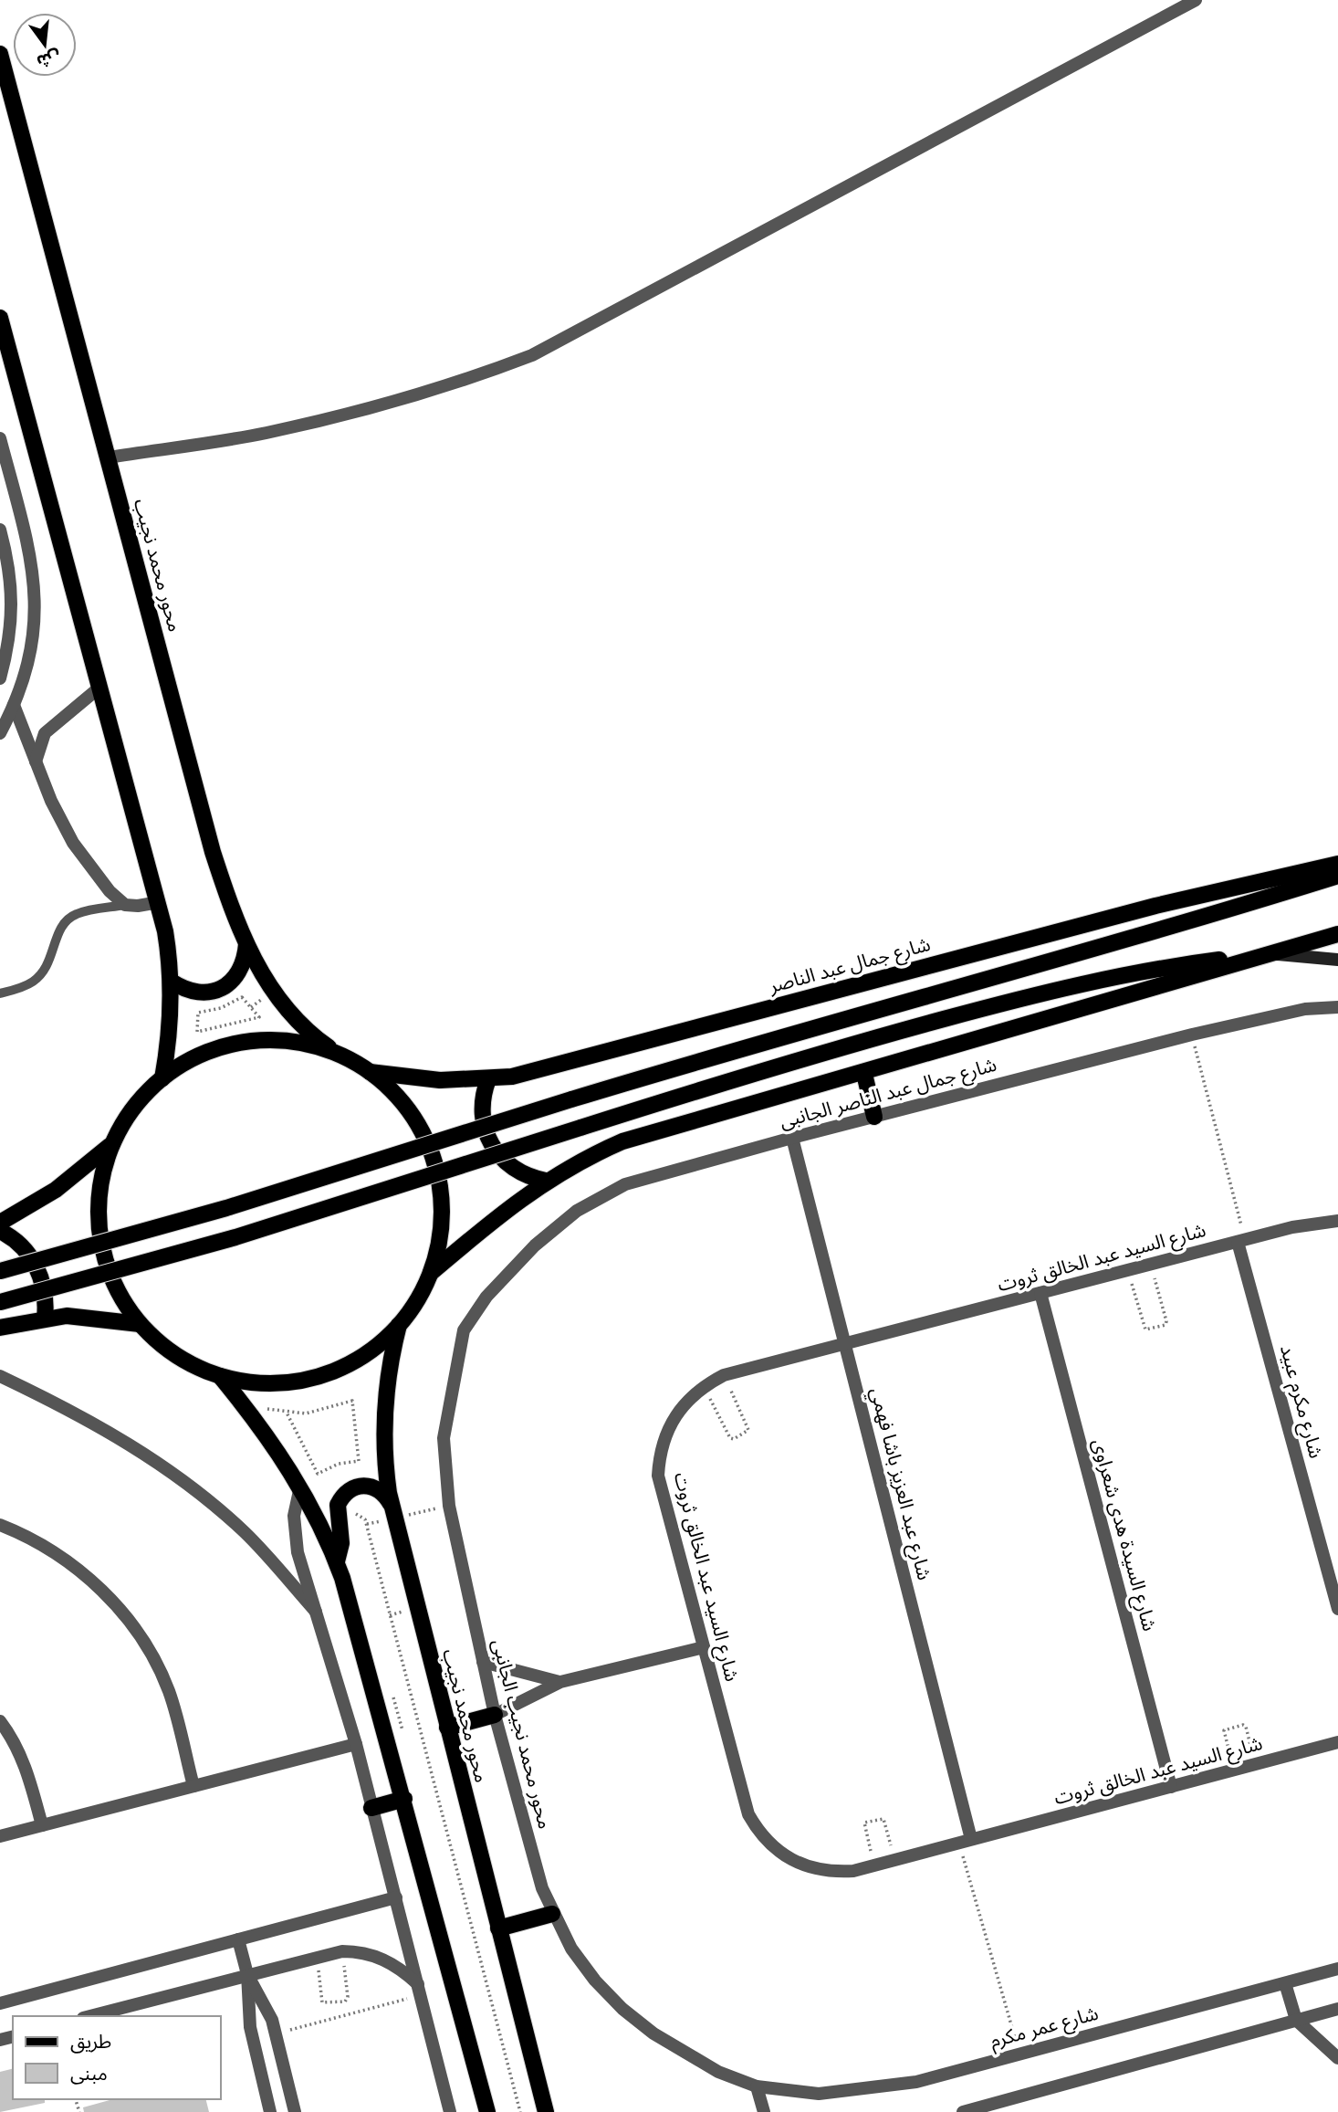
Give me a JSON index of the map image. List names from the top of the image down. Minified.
{"streets":{"main road":["محور محمد نجيب","شارع جمال عبد الناصر"],"street":["شارع جمال عبد الناصر الجانبى","شارع السيد عبد الخالق ثروت","شارع مكرم عبيد","شارع عبد العزيز باشا فهمي","شارع السيدة هدى شعراوى","محور محمد نجيب الجانبى","شارع عمر مكرم"]},"crossings":[["شارع جمال عبد الناصر الجانبى","شارع عبد العزيز باشا فهمي"],["شارع جمال عبد الناصر الجانبى","محور محمد نجيب الجانبى"],["شارع السيد عبد الخالق ثروت","شارع مكرم عبيد"],["شارع السيد عبد الخالق ثروت","شارع عبد العزيز باشا فهمي"],["شارع السيد عبد الخالق ثروت","شارع السيدة هدى شعراوى"],["محور محمد نجيب الجانبى","شارع عمر مكرم"]],"legend":["طريق","مبنى"],"north":"bottom"}
